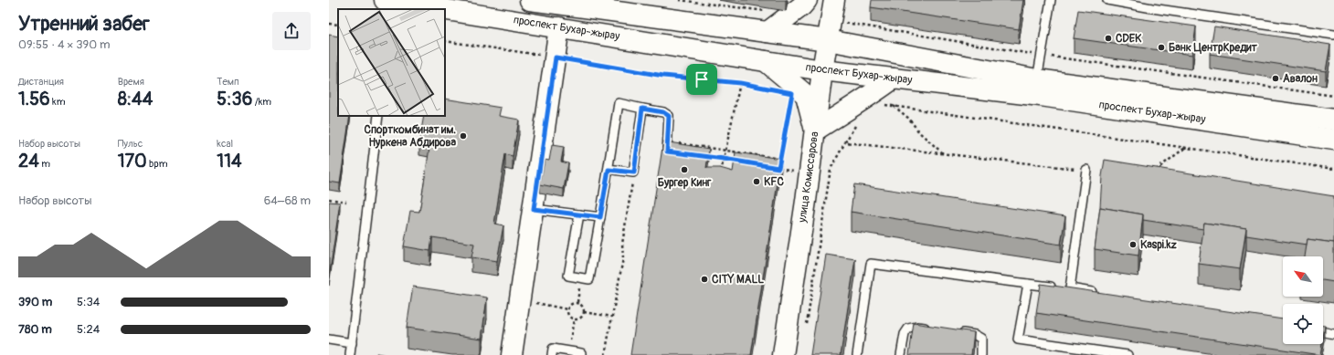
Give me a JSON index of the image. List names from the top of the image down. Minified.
{"streets":{"main road":["проспект Бухар-жырау","улица Комиссарова"]},"crossings":[["проспект Бухар-жырау","улица Комиссарова"]],"places":["CDEK","Банк ЦентрКредит","Авалон","Спорткомбинат им. Нуркена Абдирова","Бургер Кинг","KFC","Kaspi.kz","CITY MALL"],"north":"top left","page":{"heading":["Утренний забег","09:55 · 4 × 390 m"],"stats":[["Дистанция","1.56 km"],["Время","8:44"],["Темп","5:36 /km"],["Набор высоты","24 m"],["Пульс","170 bpm"],["kcal","114"]],"chart":["Набор высоты","64–68 m"],"list":[{"name":"390 m","note":"5:34"},{"name":"780 m","note":"5:24"}]}}
